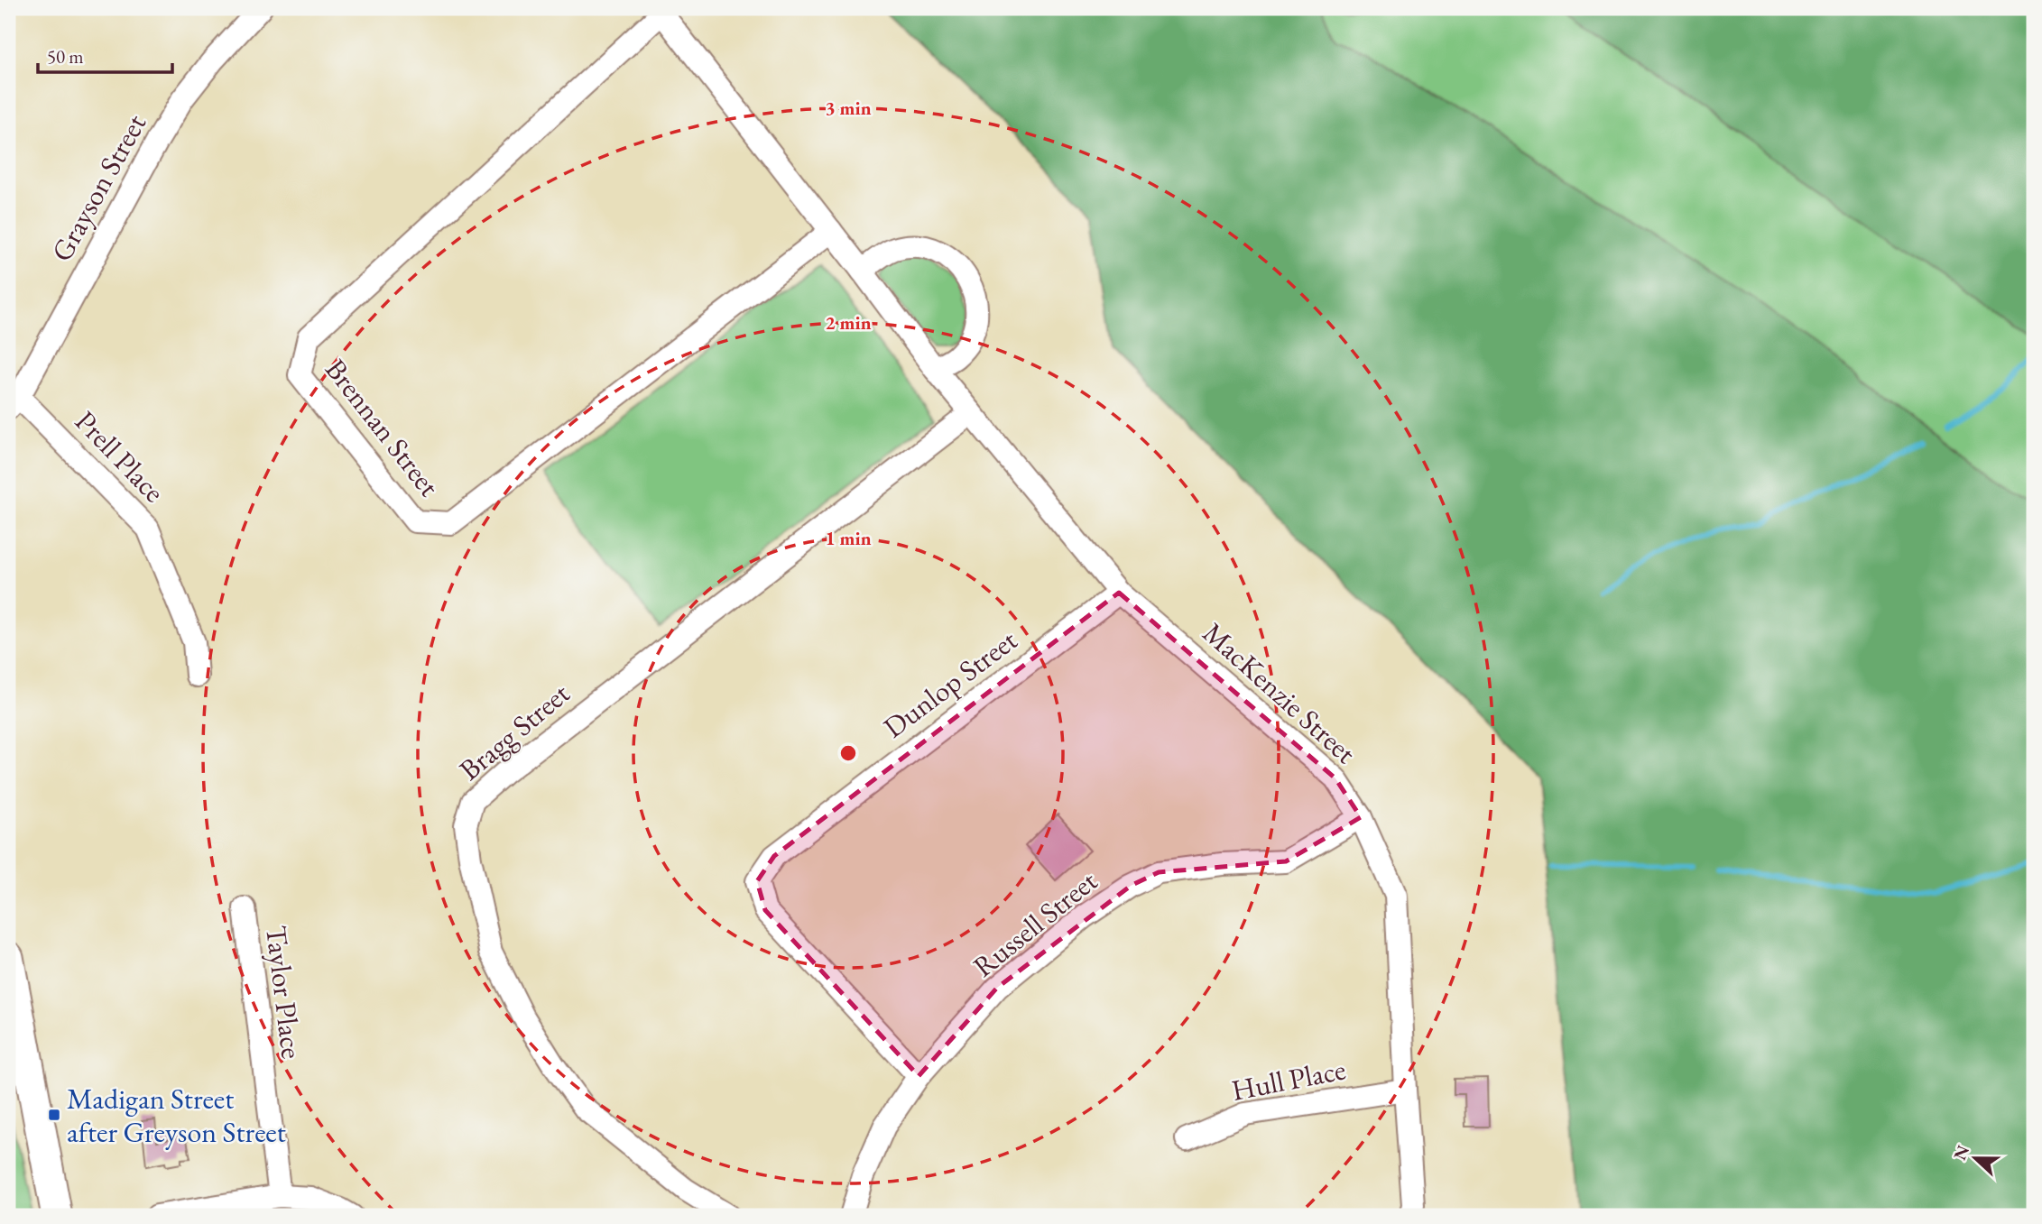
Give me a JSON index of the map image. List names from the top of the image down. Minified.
{"streets":{"street":["Grayson Street","Brennan Street","Prell Place","Dunlop Street","MacKenzie Street","Bragg Street","Russell Street","Taylor Place","Hull Place"]},"crossings":[["Grayson Street","Prell Place"],["Brennan Street","MacKenzie Street"],["Dunlop Street","MacKenzie Street"],["Dunlop Street","Russell Street"],["MacKenzie Street","Bragg Street"],["MacKenzie Street","Russell Street"],["MacKenzie Street","Hull Place"]],"places":{"transit":["Madigan Street after Greyson Street"]},"scale_bar":"50 m","north":"left","rings":["3 min","2 min","1 min"]}
